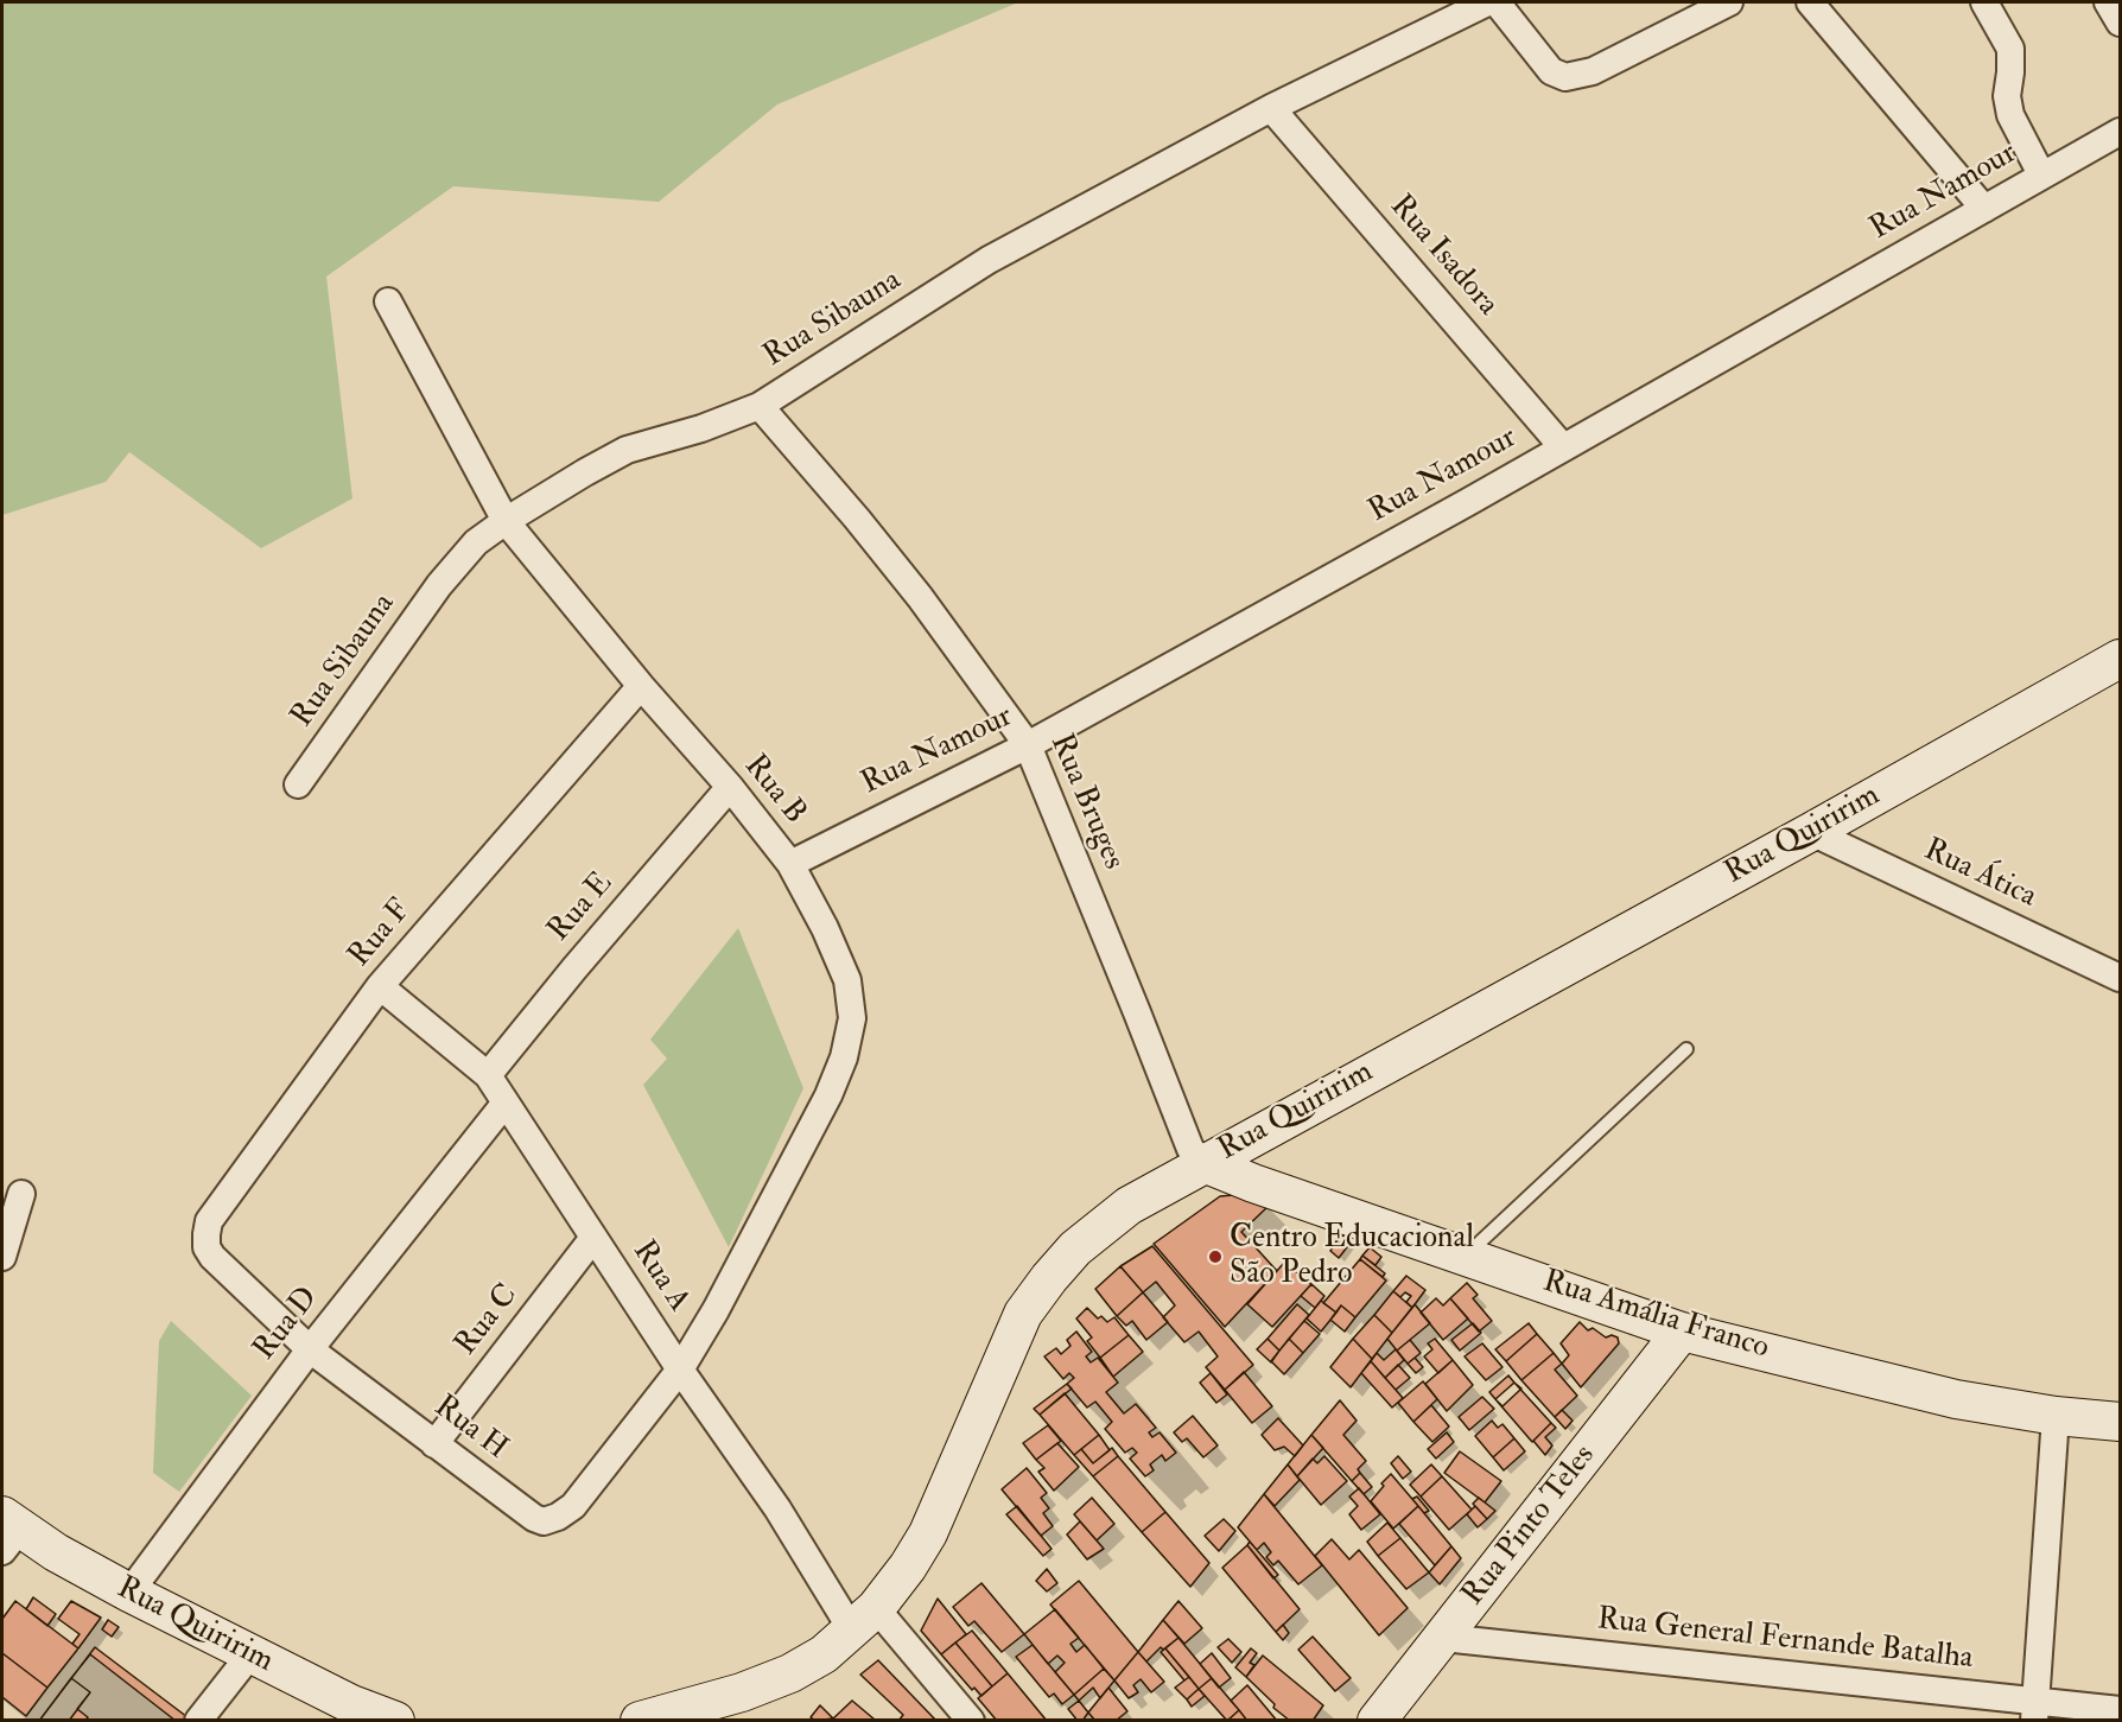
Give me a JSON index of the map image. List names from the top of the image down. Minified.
{"streets":{"main road":["Rua Quiririm","Rua Amália Franco","Rua Pinto Teles"],"street":["Rua Namour","Rua Isadora","Rua Sibauna","Rua B","Rua Bruges","Rua Ática","Rua E","Rua F","Rua A","Rua C","Rua D","Rua H","Rua General Fernande Batalha"]},"crossings":[["Rua Namour","Rua Isadora"],["Rua Namour","Rua B"],["Rua Namour","Rua Bruges"],["Rua Isadora","Rua Sibauna"],["Rua Sibauna","Rua B"],["Rua Sibauna","Rua Bruges"],["Rua B","Rua E"],["Rua B","Rua F"],["Rua B","Rua A"],["Rua B","Rua H"],["Rua Bruges","Rua Quiririm"],["Rua Bruges","Rua Amália Franco"],["Rua Quiririm","Rua Ática"],["Rua Quiririm","Rua A"],["Rua Quiririm","Rua Amália Franco"],["Rua Quiririm","Rua D"],["Rua E","Rua A"],["Rua F","Rua A"],["Rua F","Rua H"],["Rua A","Rua C"],["Rua A","Rua D"],["Rua A","Rua H"],["Rua Amália Franco","Rua Pinto Teles"],["Rua C","Rua H"],["Rua D","Rua H"],["Rua Pinto Teles","Rua General Fernande Batalha"]],"places":["Centro Educacional São Pedro"]}
